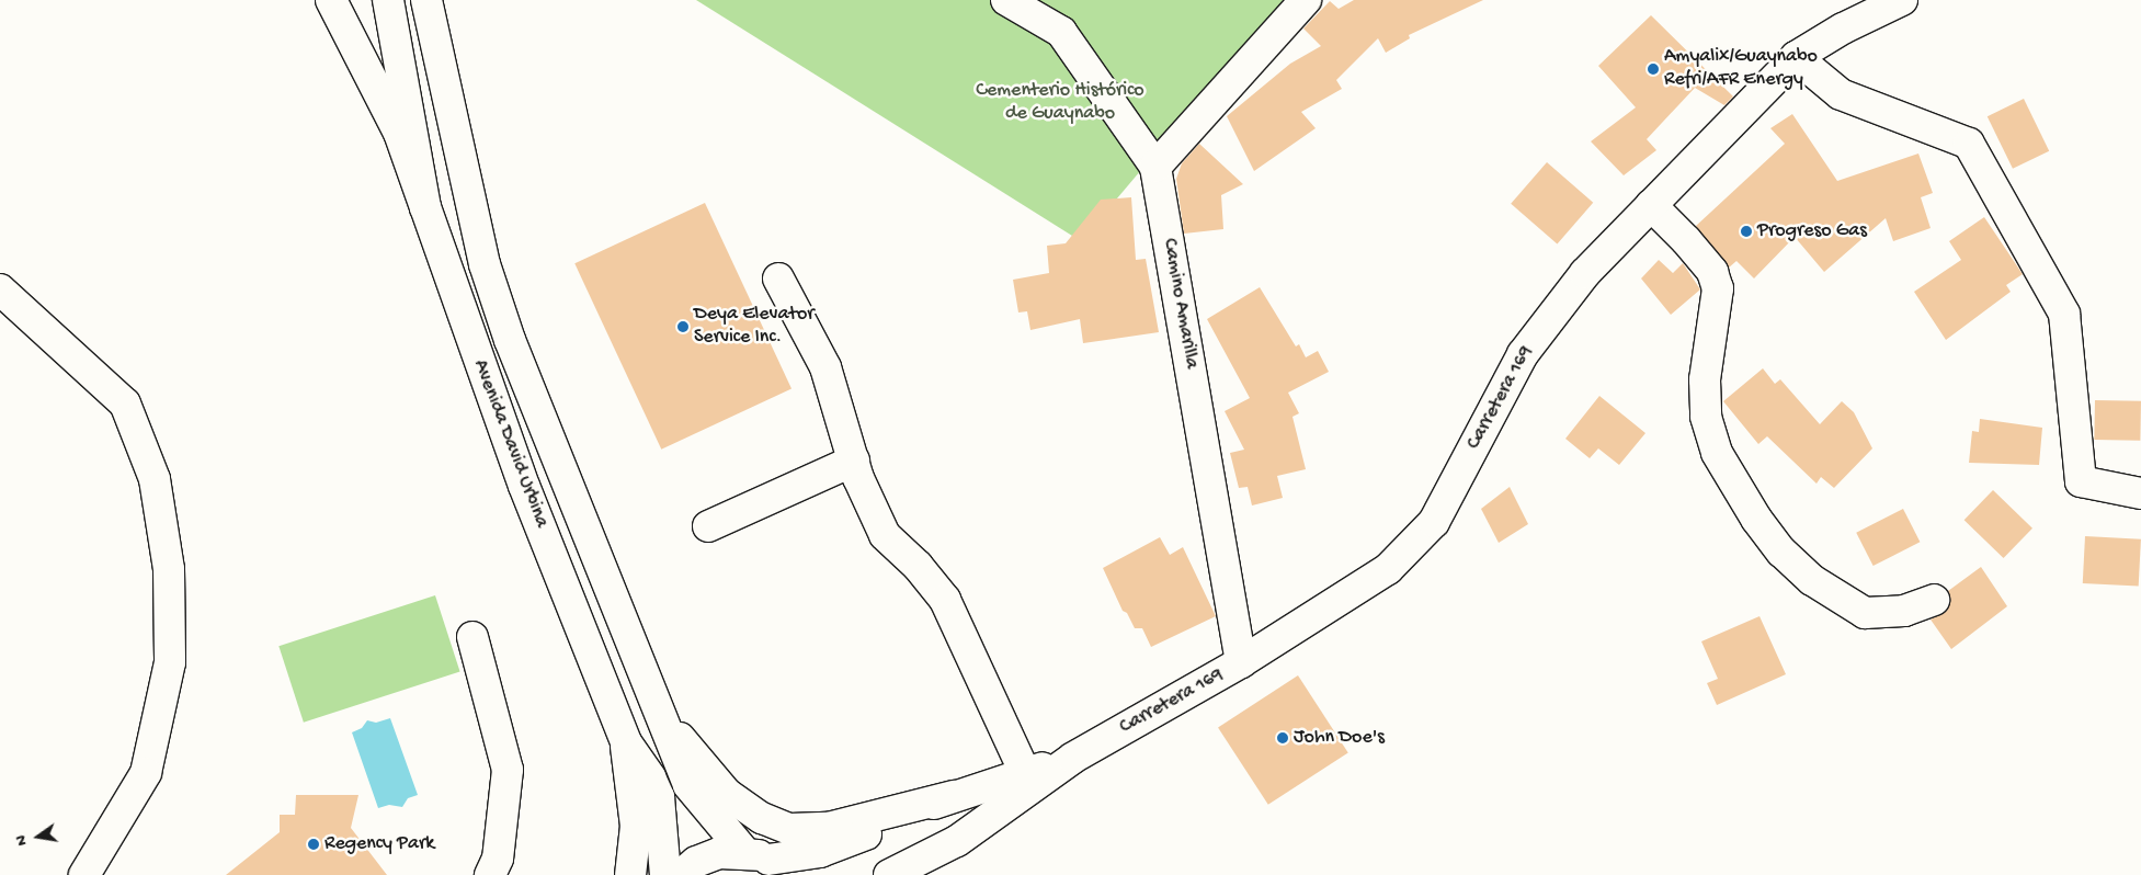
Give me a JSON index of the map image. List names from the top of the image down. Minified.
{"streets":{"main road":["Camino Amarilla","Carretera 169","Avenida David Urbina"]},"crossings":[["Camino Amarilla","Carretera 169"],["Carretera 169","Avenida David Urbina"]],"parks":["Cementerio Histórico de Guaynabo"],"places":["Amyalix/Guaynabo Refri/AFR Energy","Progreso Gas","Deya Elevator Service Inc.","John Doe's","Regency Park"],"north":"left"}
